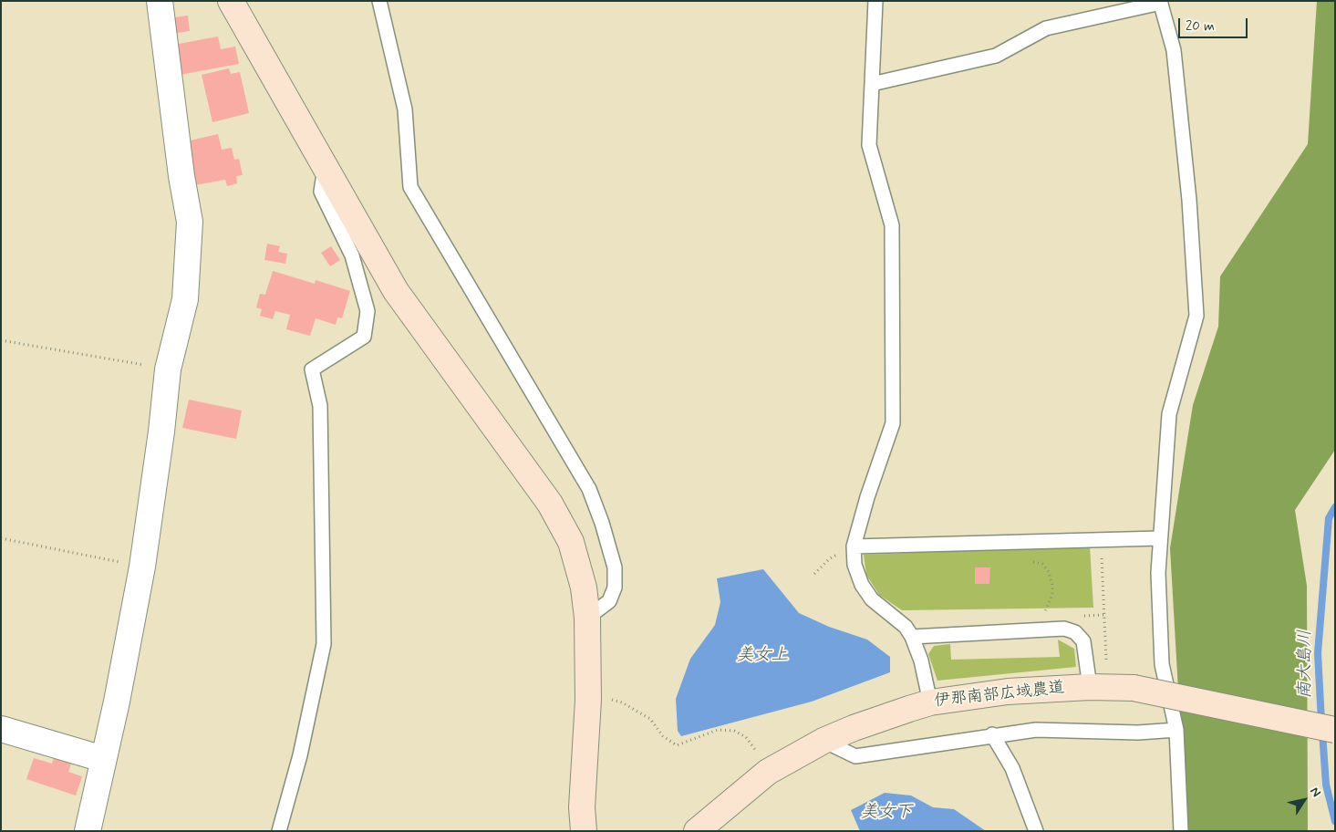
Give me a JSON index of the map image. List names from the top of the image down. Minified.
{"streets":{"street":["伊那南部広域農道"]},"water":["美女上","南大島川","美女下"],"scale_bar":"20 m","north":"top right"}
